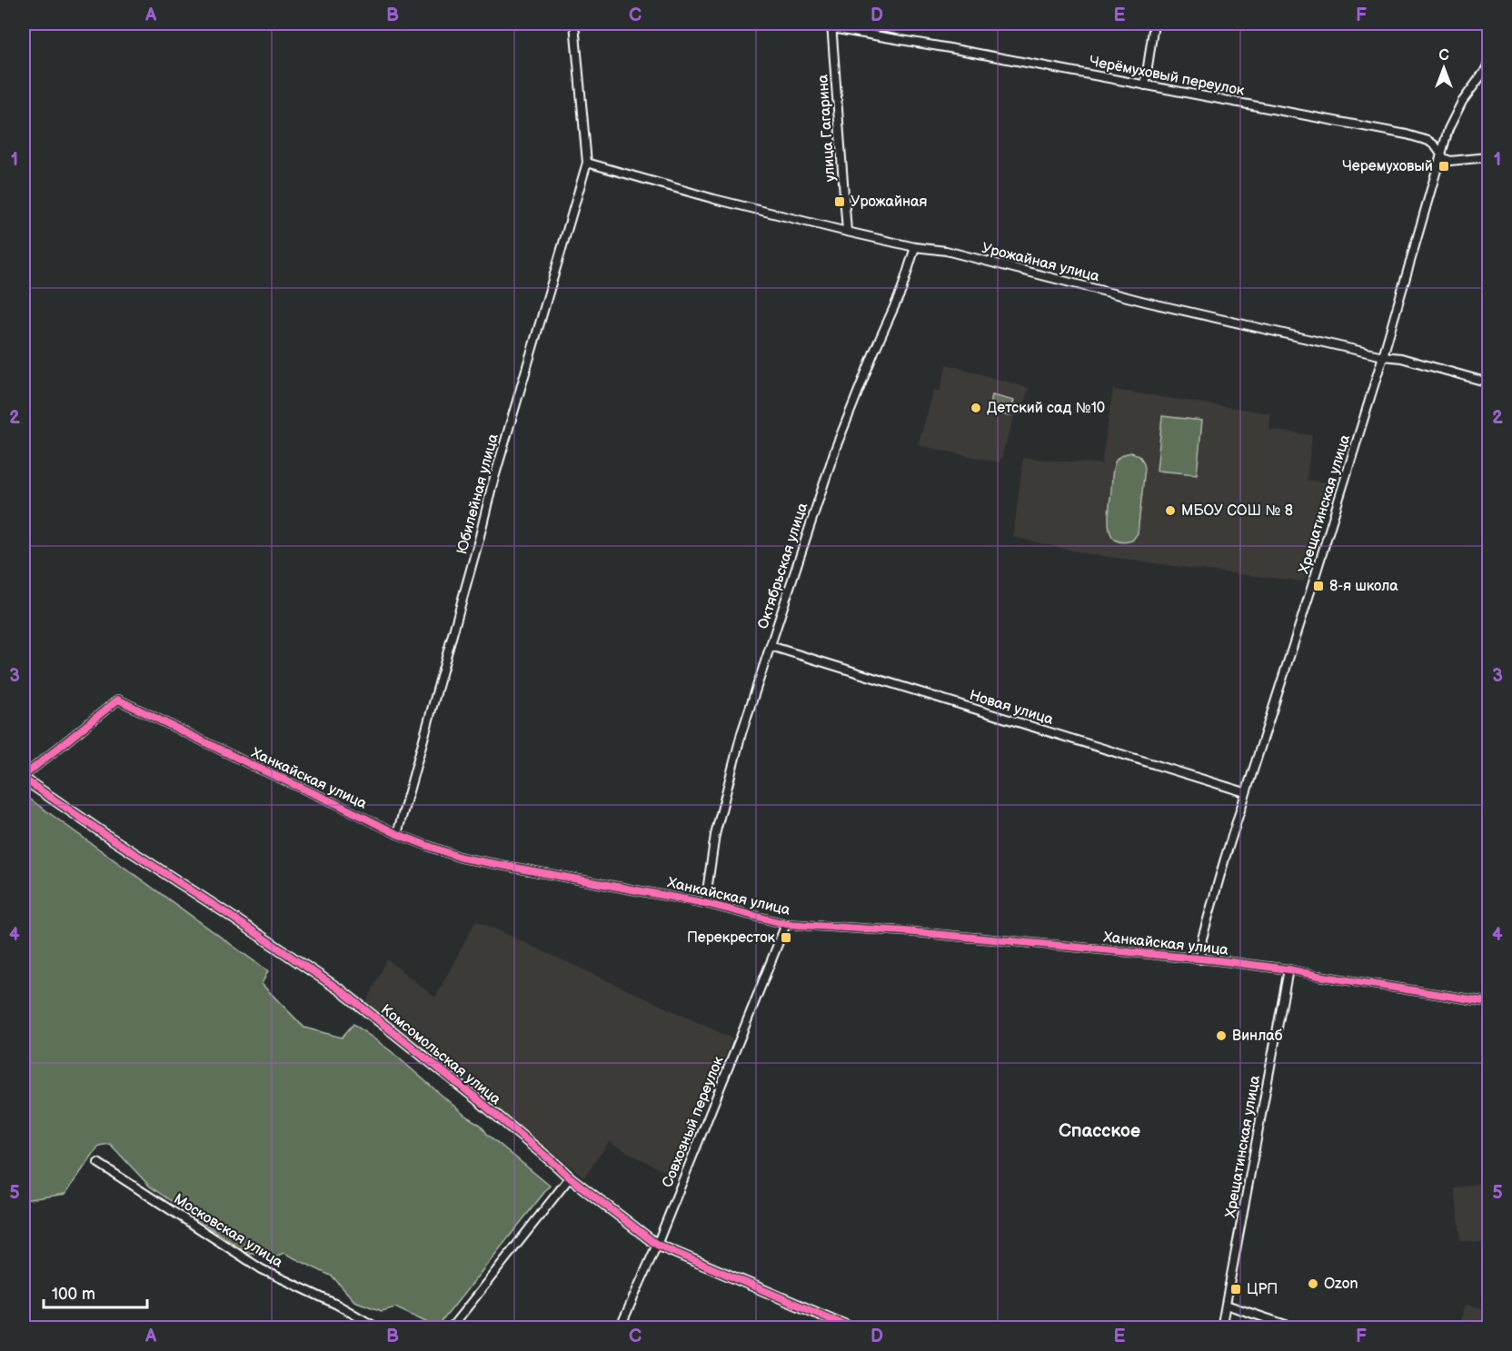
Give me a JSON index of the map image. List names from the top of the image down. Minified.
{"streets":{"street":["Черёмуховый переулок","улица Гагарина","Урожайная улица","Юбилейная улица","Хрещатинская улица","Октябрьская улица","Новая улица","Ханкайская улица","Комсомольская улица","Совхозный переулок","Московская улица"]},"crossings":[["Черёмуховый переулок","улица Гагарина"],["Черёмуховый переулок","Хрещатинская улица"],["улица Гагарина","Урожайная улица"],["Урожайная улица","Юбилейная улица"],["Урожайная улица","Хрещатинская улица"],["Урожайная улица","Октябрьская улица"],["Юбилейная улица","Ханкайская улица"],["Хрещатинская улица","Новая улица"],["Хрещатинская улица","Ханкайская улица"],["Октябрьская улица","Новая улица"],["Октябрьская улица","Ханкайская улица"],["Ханкайская улица","Комсомольская улица"],["Ханкайская улица","Совхозный переулок"],["Комсомольская улица","Совхозный переулок"]],"districts":["Спасское"],"places":{"transit":["Черемуховый","Урожайная","8-я школа","Перекресток","ЦРП"],"other":["Детский сад №10","МБОУ СОШ № 8","Винлаб","Ozon"]},"scale_bar":"100 m","north":"top","grid":{"columns":["A","B","C","D","E","F"],"rows":["1","2","3","4","5"]}}
